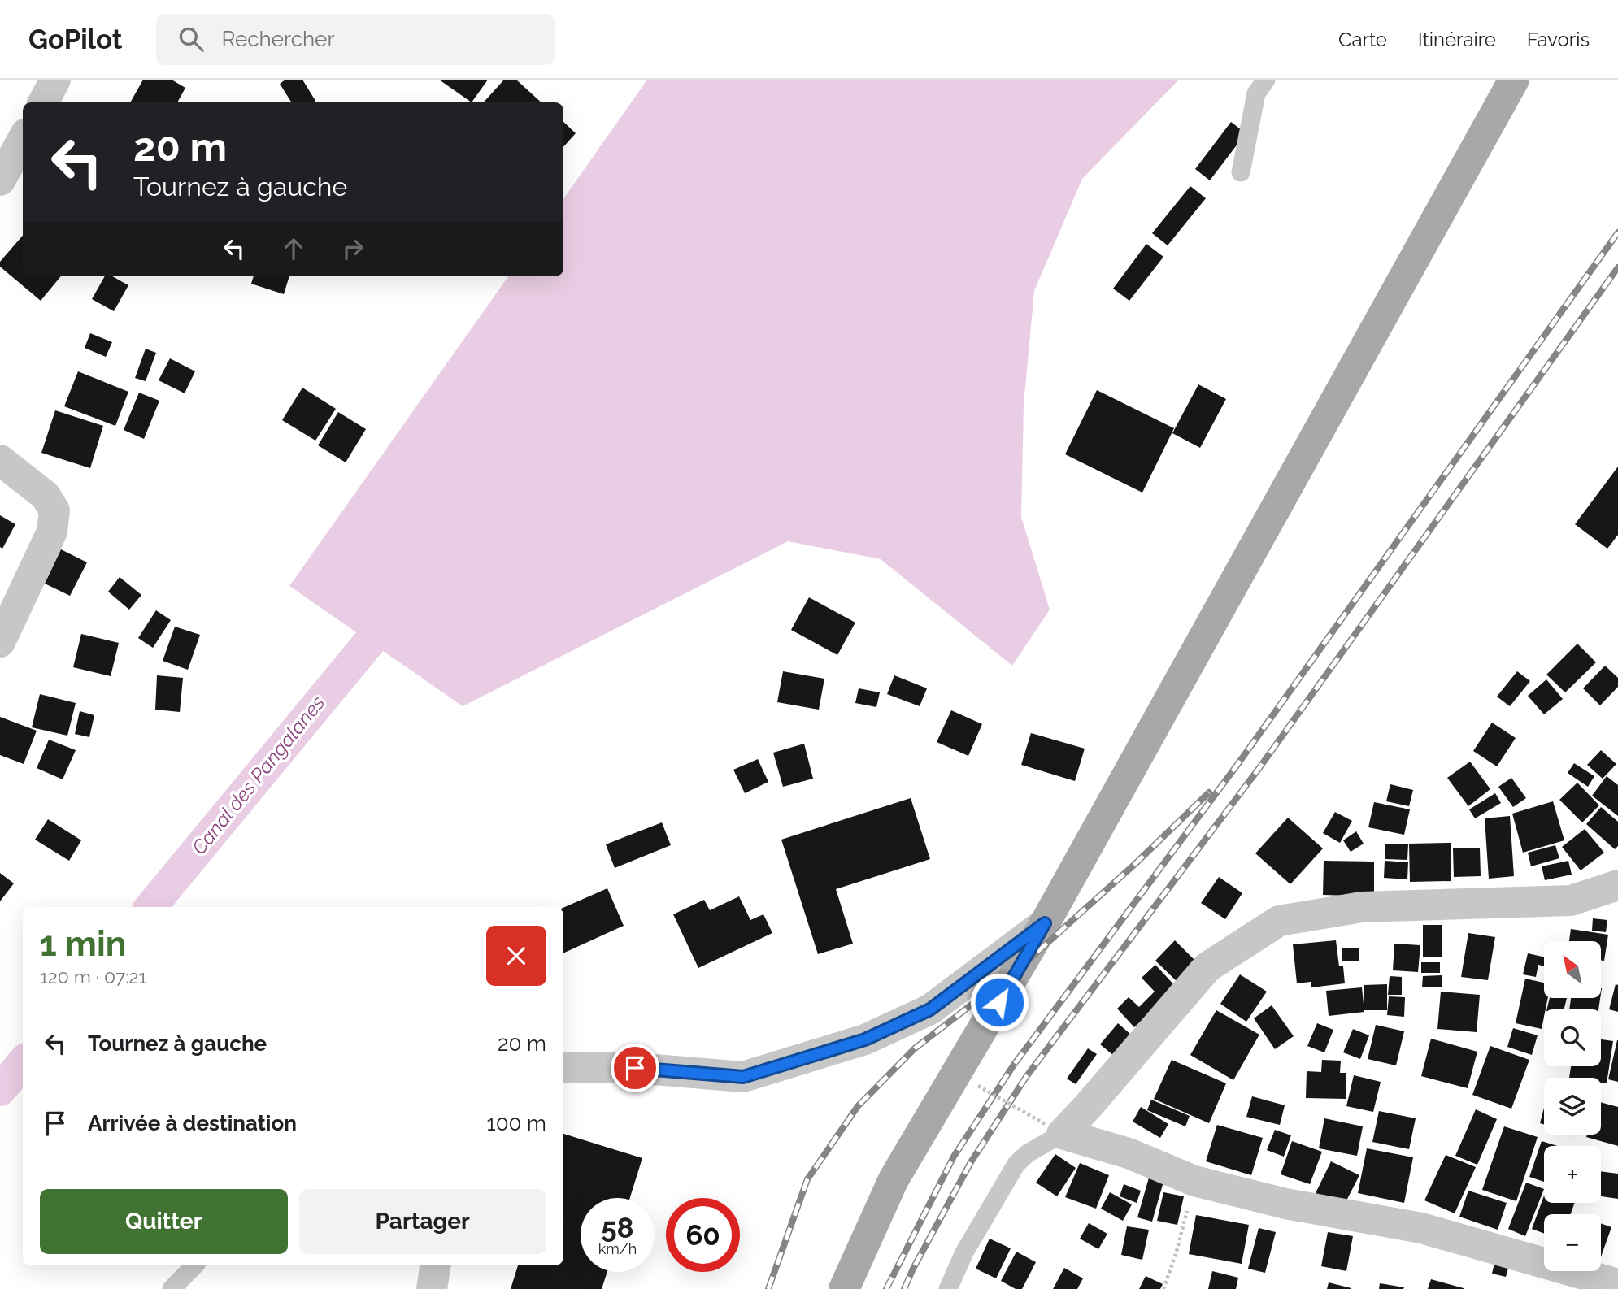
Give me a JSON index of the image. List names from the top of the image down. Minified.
{"water":["Canal des Pangalanes"],"north":"top left","page":{"header":"GoPilot","search":"Rechercher","nav":["Carte","Itinéraire","Favoris"],"turn":["20 m","Tournez à gauche"],"heading":["1 min","120 m · 07:21"],"map_buttons":["+","−"],"list":[{"name":"Tournez à gauche","value":"20 m"},{"name":"Arrivée à destination","value":"100 m"}],"buttons":["Quitter","Partager"],"speed":"58 km/h","limit":"60"}}
